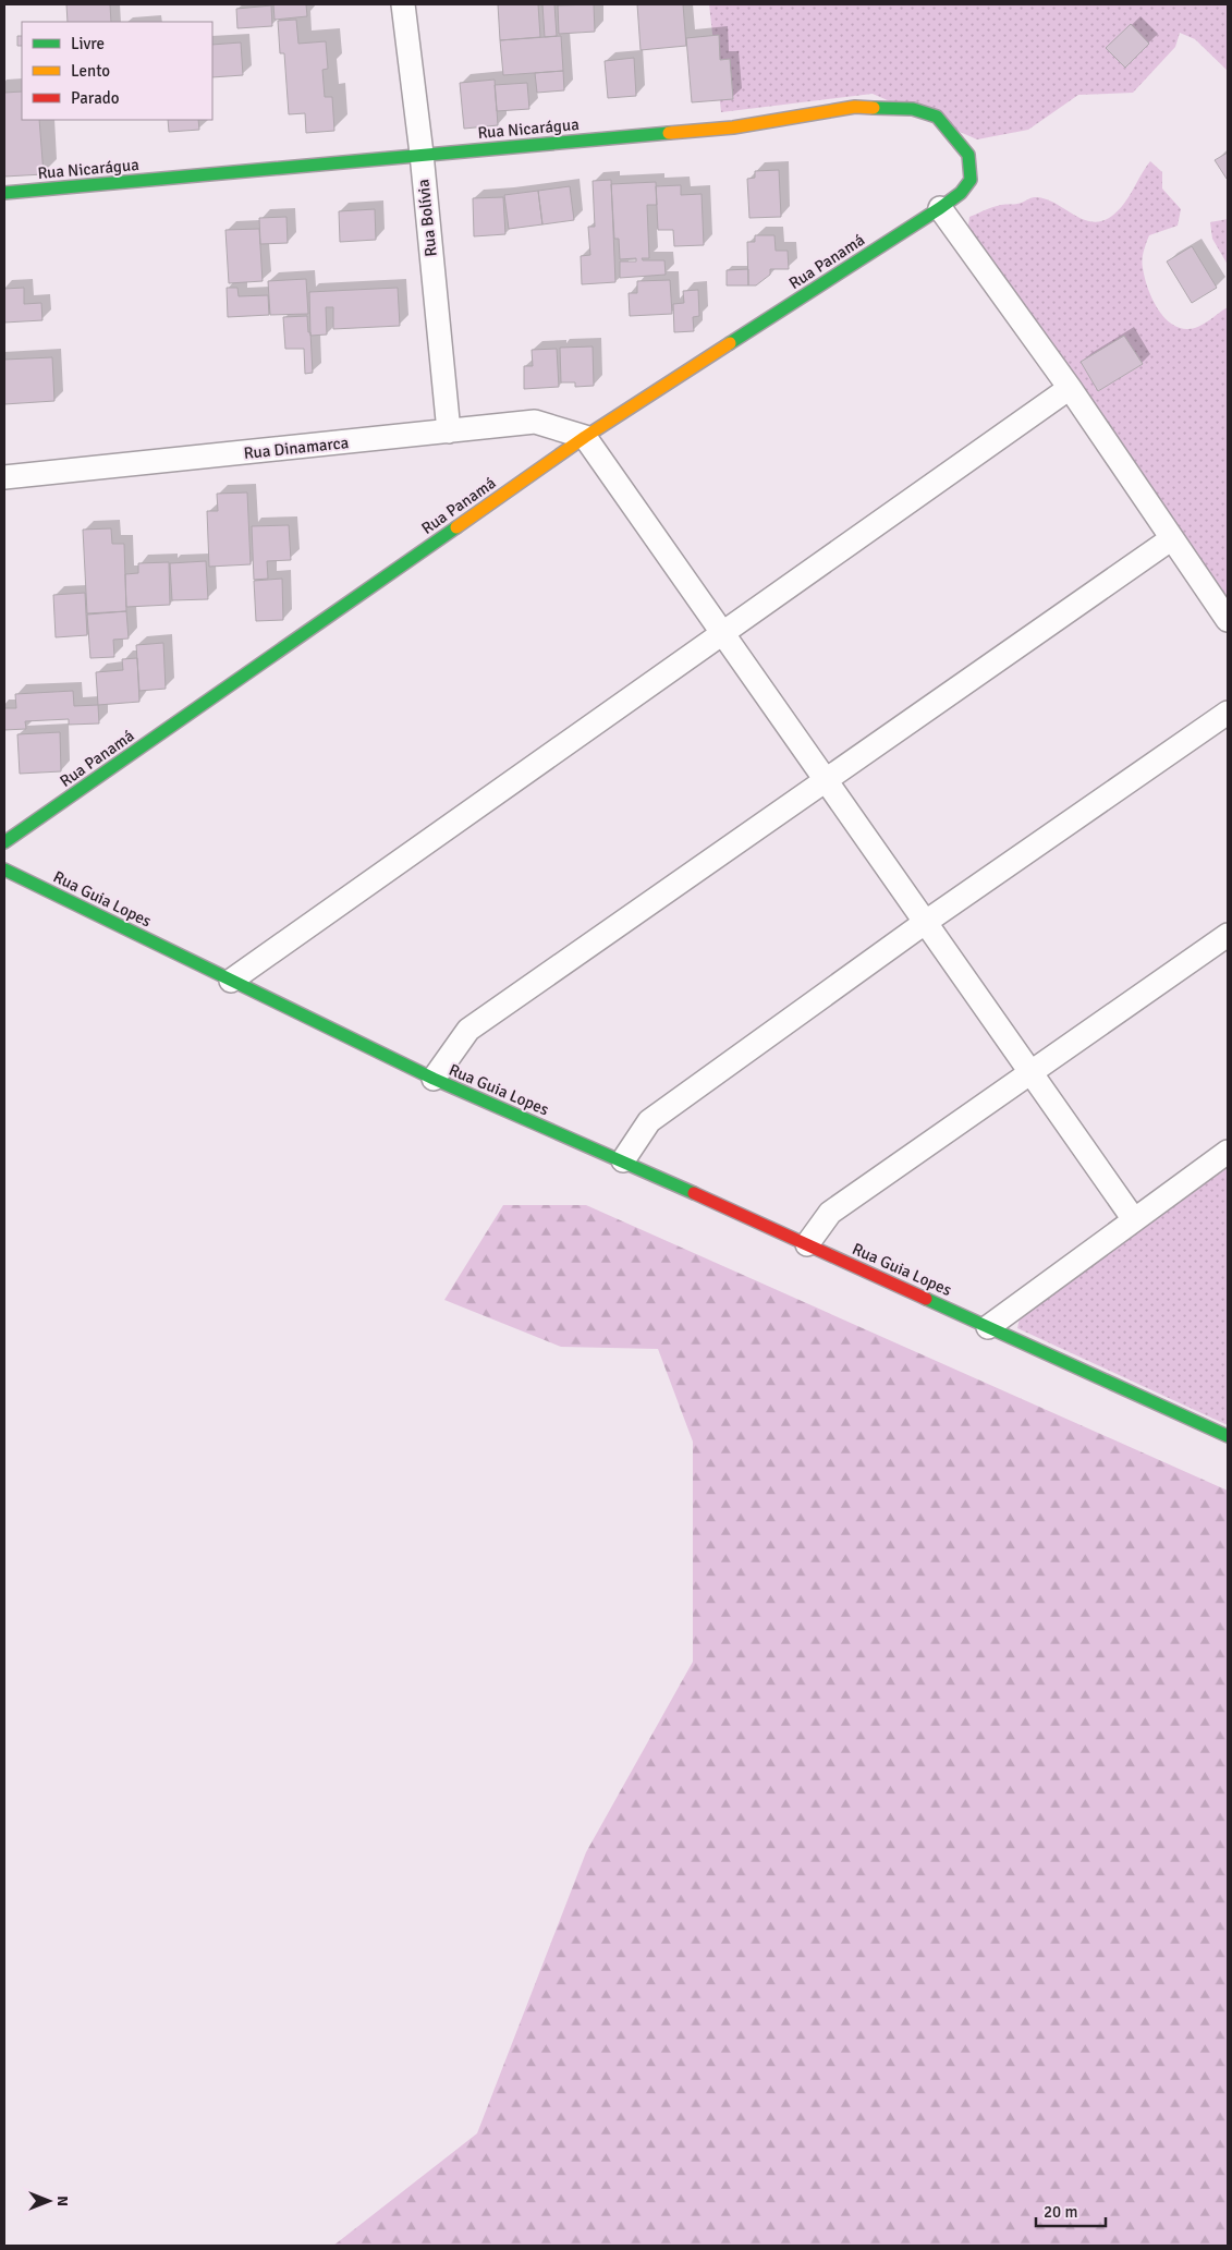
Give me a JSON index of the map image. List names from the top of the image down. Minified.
{"streets":{"street":["Rua Nicarágua","Rua Bolívia","Rua Panamá","Rua Dinamarca","Rua Guia Lopes"]},"crossings":[["Rua Nicarágua","Rua Bolívia"],["Rua Nicarágua","Rua Panamá"],["Rua Bolívia","Rua Dinamarca"],["Rua Panamá","Rua Dinamarca"]],"legend":["Livre","Lento","Parado"],"scale_bar":"20 m","north":"right"}
